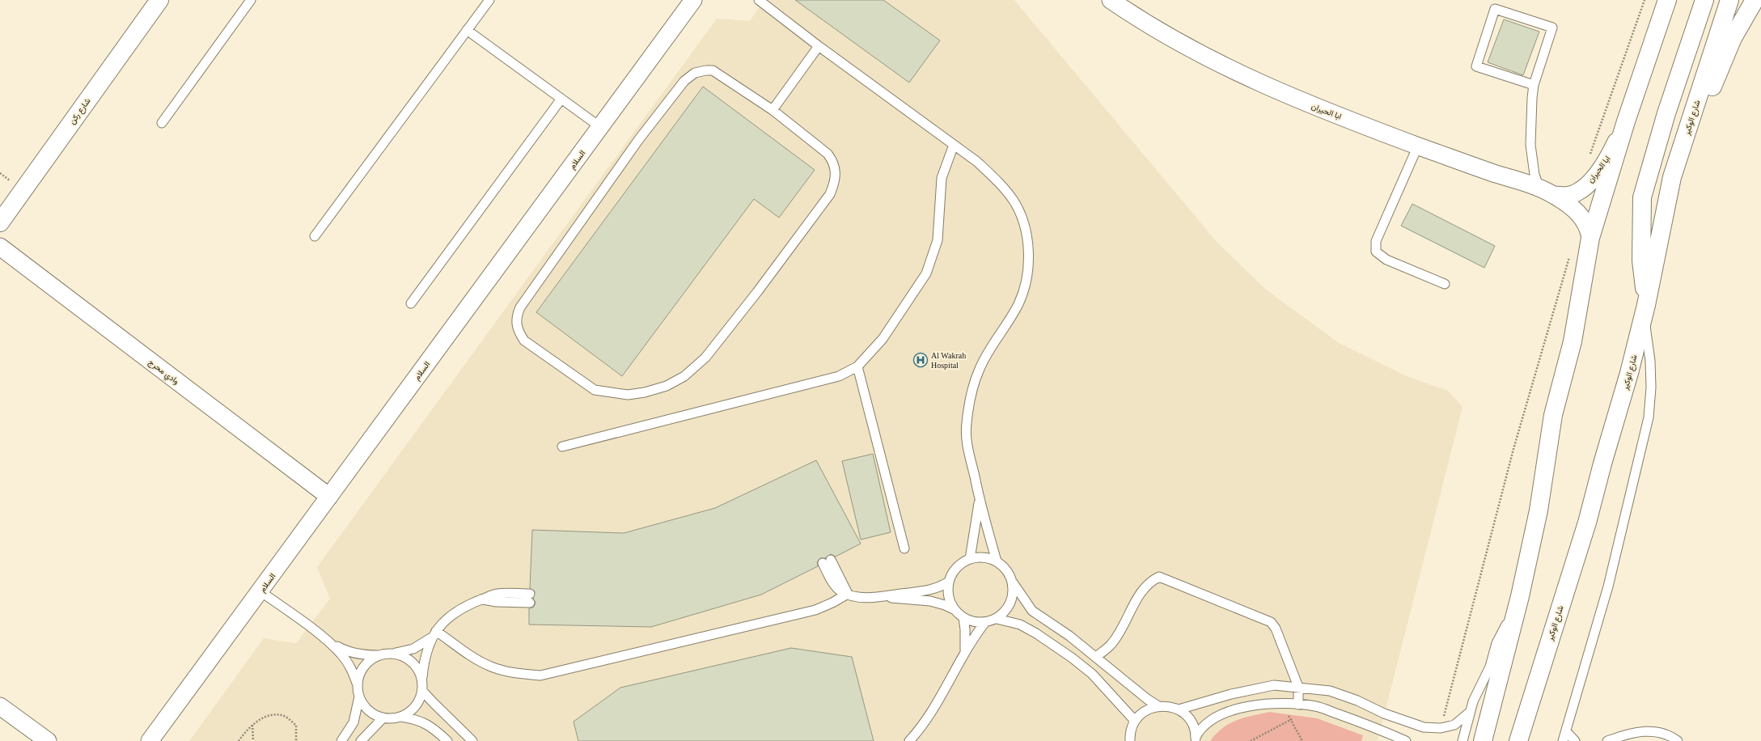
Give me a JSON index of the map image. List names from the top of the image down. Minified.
{"streets":{"main road":["شارع ركن","شارع الوكير"],"street":["ابا الحيران","السلام","وادي محرج"]},"crossings":[["السلام","وادي محرج"]],"places":{"hospital":["Al Wakrah Hospital"]}}
